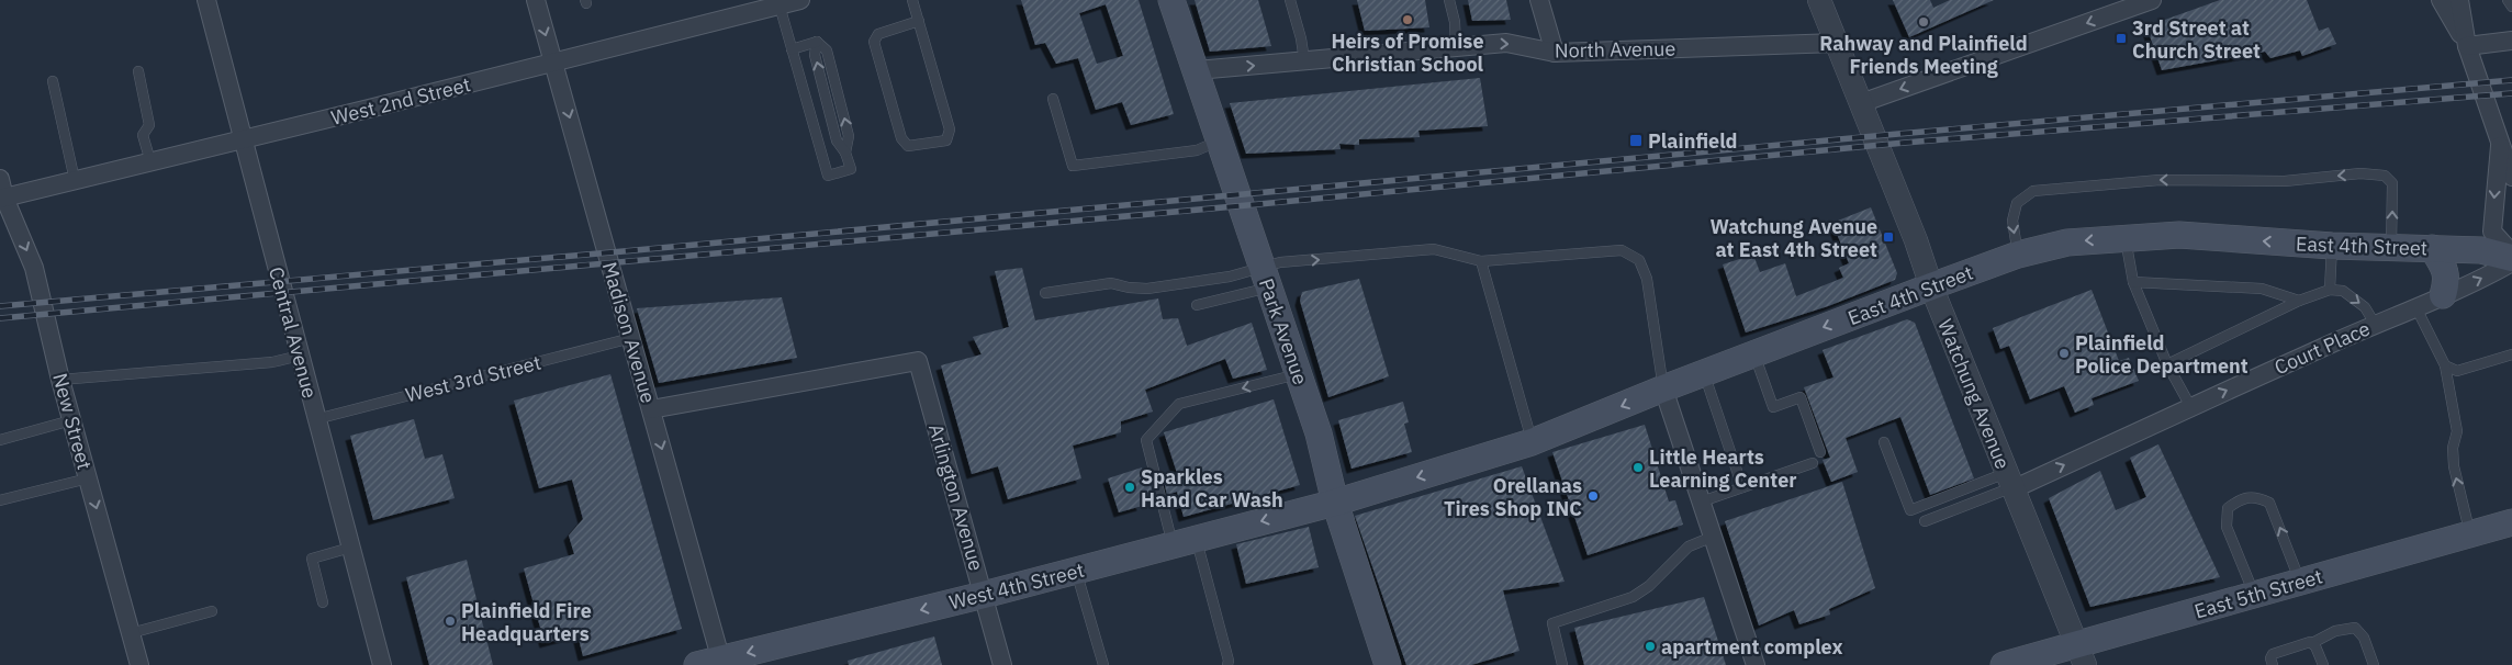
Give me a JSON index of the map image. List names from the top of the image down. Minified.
{"streets":{"main road":["East 4th Street","Park Avenue","West 4th Street","East 5th Street"],"street":["North Avenue","West 2nd Street","Central Avenue","Madison Avenue","Court Place","Watchung Avenue","New Street","Arlington Avenue"],"lane":["West 3rd Street"]},"crossings":[["North Avenue","Park Avenue"],["North Avenue","Watchung Avenue"],["West 2nd Street","Central Avenue"],["West 2nd Street","Madison Avenue"],["West 2nd Street","New Street"],["East 4th Street","Park Avenue"],["East 4th Street","Court Place"],["East 4th Street","Watchung Avenue"],["East 4th Street","West 4th Street"],["Park Avenue","West 4th Street"],["Central Avenue","West 3rd Street"],["Madison Avenue","West 3rd Street"],["Madison Avenue","Arlington Avenue"],["Madison Avenue","West 4th Street"],["Court Place","Watchung Avenue"],["Watchung Avenue","East 5th Street"],["Arlington Avenue","West 4th Street"]],"one_way":["East 4th Street","Madison Avenue","Court Place","New Street","West 4th Street"],"places":{"other":["Heirs of Promise Christian School","Rahway and Plainfield Friends Meeting","Plainfield Police Department","Little Hearts Learning Center","Sparkles Hand Car Wash","Orellanas Tires Shop INC","Plainfield Fire Headquarters","apartment complex"],"transit":["3rd Street at Church Street","Plainfield","Watchung Avenue at East 4th Street"]}}
